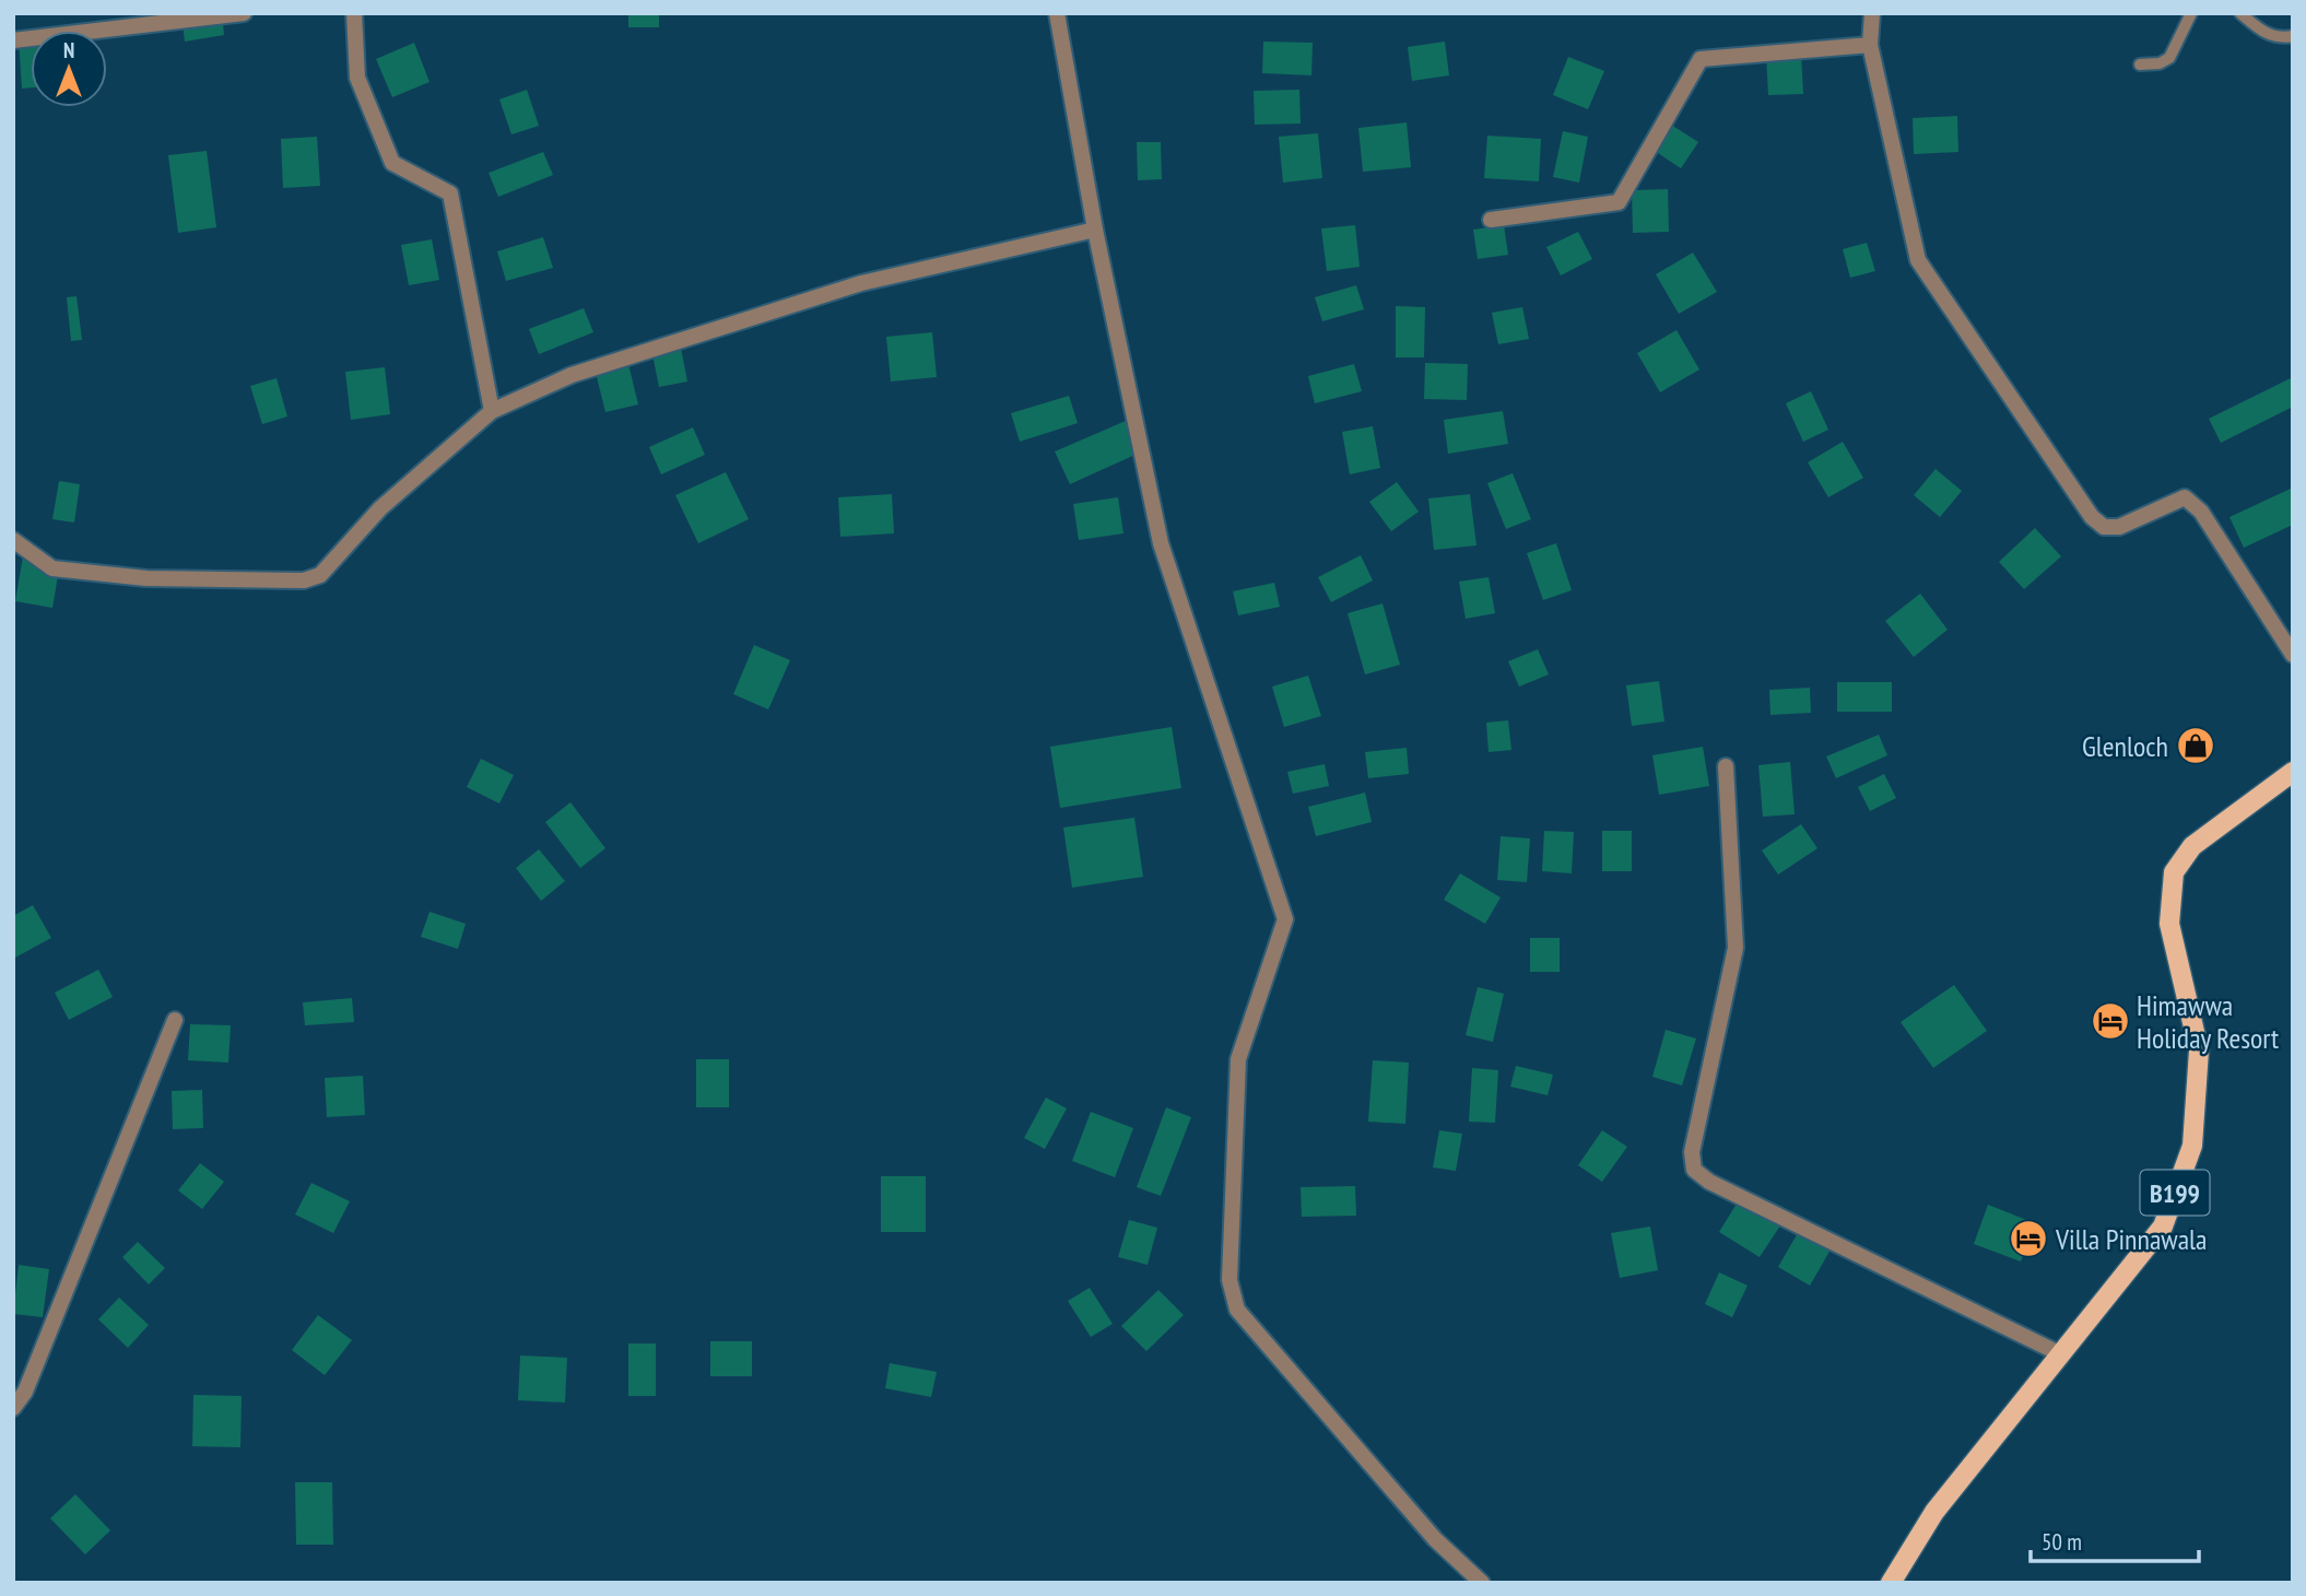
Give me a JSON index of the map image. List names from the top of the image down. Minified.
{"streets":{"main road":["B199"]},"places":{"shop":["Glenloch"],"hotel":["Himawwa Holiday Resort","Villa Pinnawala"]},"scale_bar":"50 m","north":"top"}
